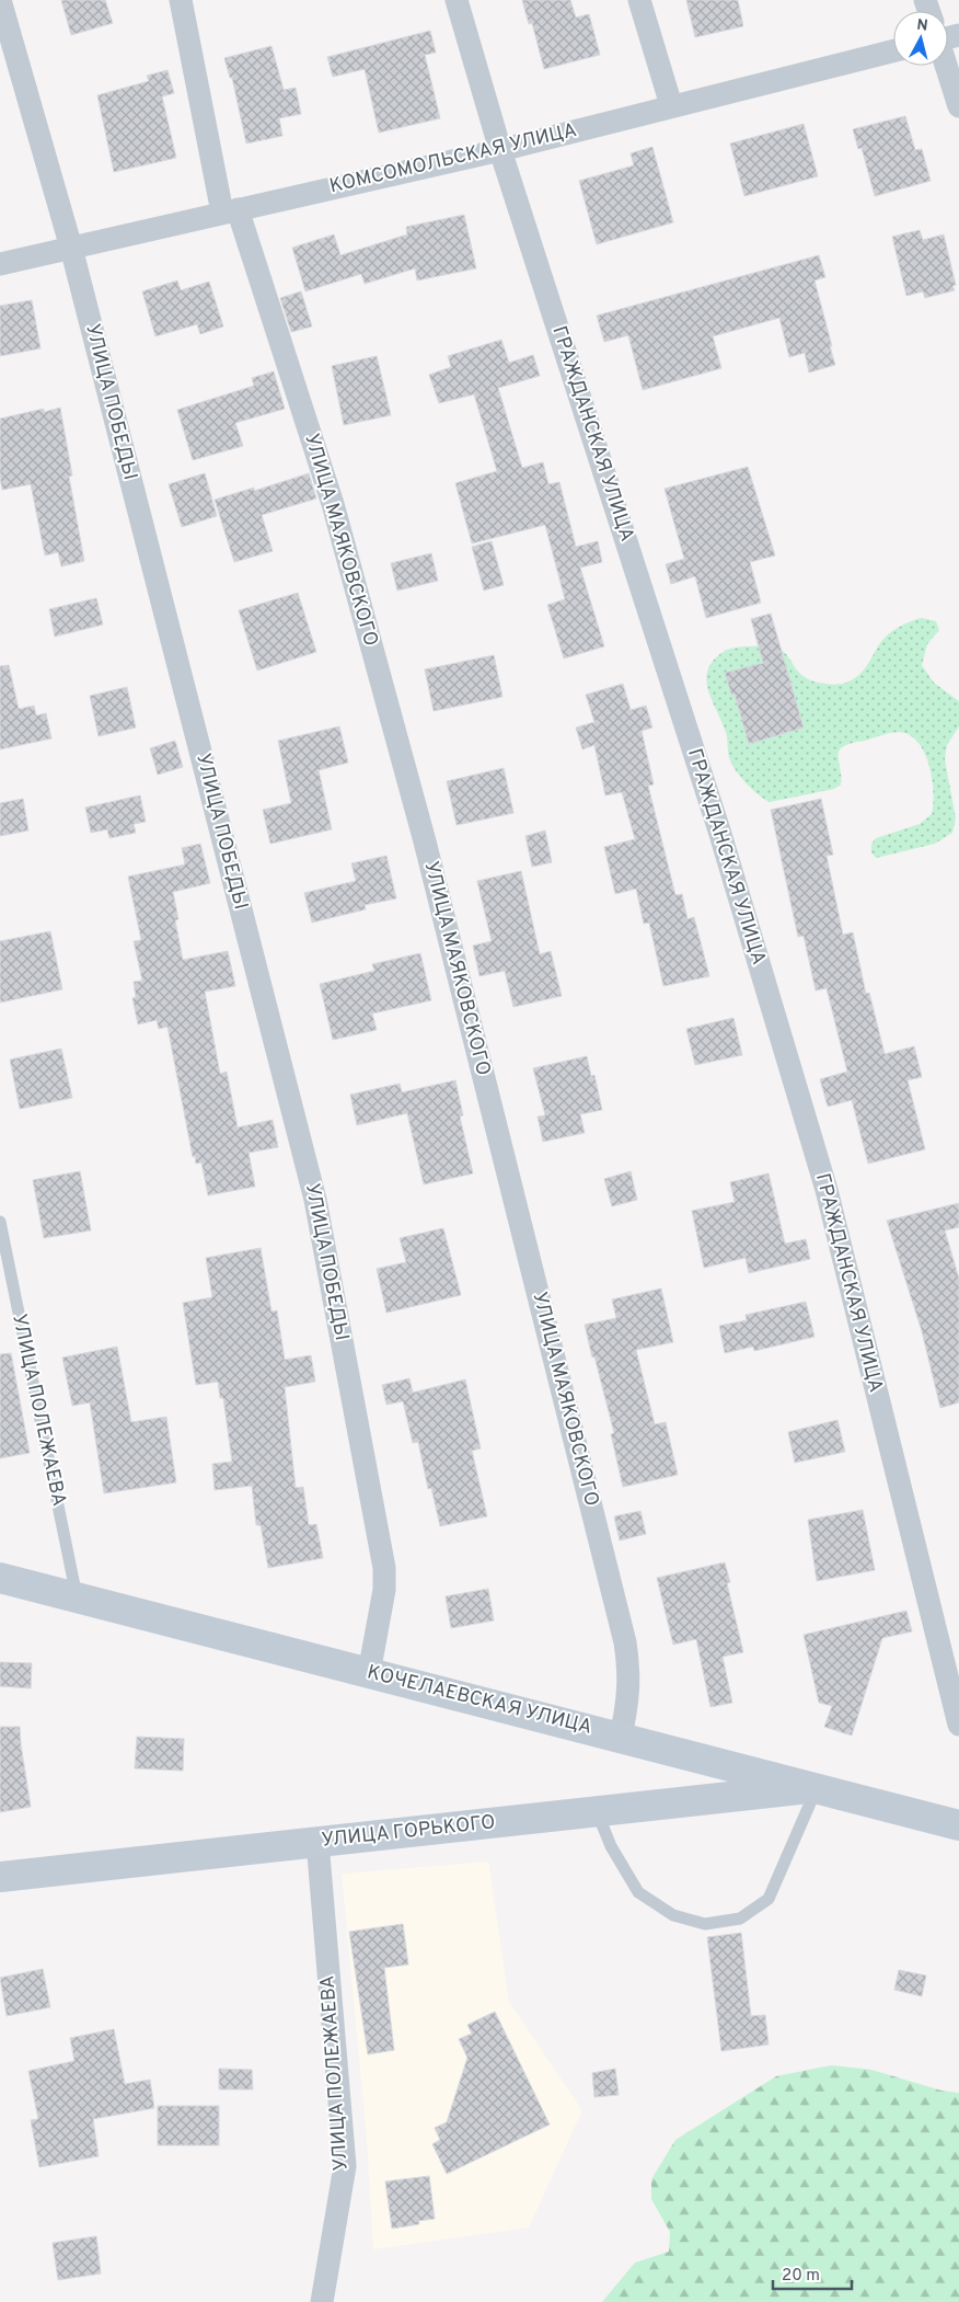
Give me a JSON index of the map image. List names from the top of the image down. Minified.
{"streets":{"main road":["КОЧЕЛАЕВСКАЯ УЛИЦА","УЛИЦА ГОРЬКОГО"],"street":["КОМСОМОЛЬСКАЯ УЛИЦА","УЛИЦА ПОБЕДЫ","ГРАЖДАНСКАЯ УЛИЦА","УЛИЦА МАЯКОВСКОГО","УЛИЦА ПОЛЕЖАЕВА"]},"crossings":[["КОМСОМОЛЬСКАЯ УЛИЦА","УЛИЦА ПОБЕДЫ"],["КОМСОМОЛЬСКАЯ УЛИЦА","ГРАЖДАНСКАЯ УЛИЦА"],["КОМСОМОЛЬСКАЯ УЛИЦА","УЛИЦА МАЯКОВСКОГО"],["УЛИЦА ПОБЕДЫ","КОЧЕЛАЕВСКАЯ УЛИЦА"],["УЛИЦА МАЯКОВСКОГО","КОЧЕЛАЕВСКАЯ УЛИЦА"],["УЛИЦА ПОЛЕЖАЕВА","КОЧЕЛАЕВСКАЯ УЛИЦА"],["УЛИЦА ПОЛЕЖАЕВА","УЛИЦА ГОРЬКОГО"],["КОЧЕЛАЕВСКАЯ УЛИЦА","УЛИЦА ГОРЬКОГО"]],"scale_bar":"20 m","north":"top"}
